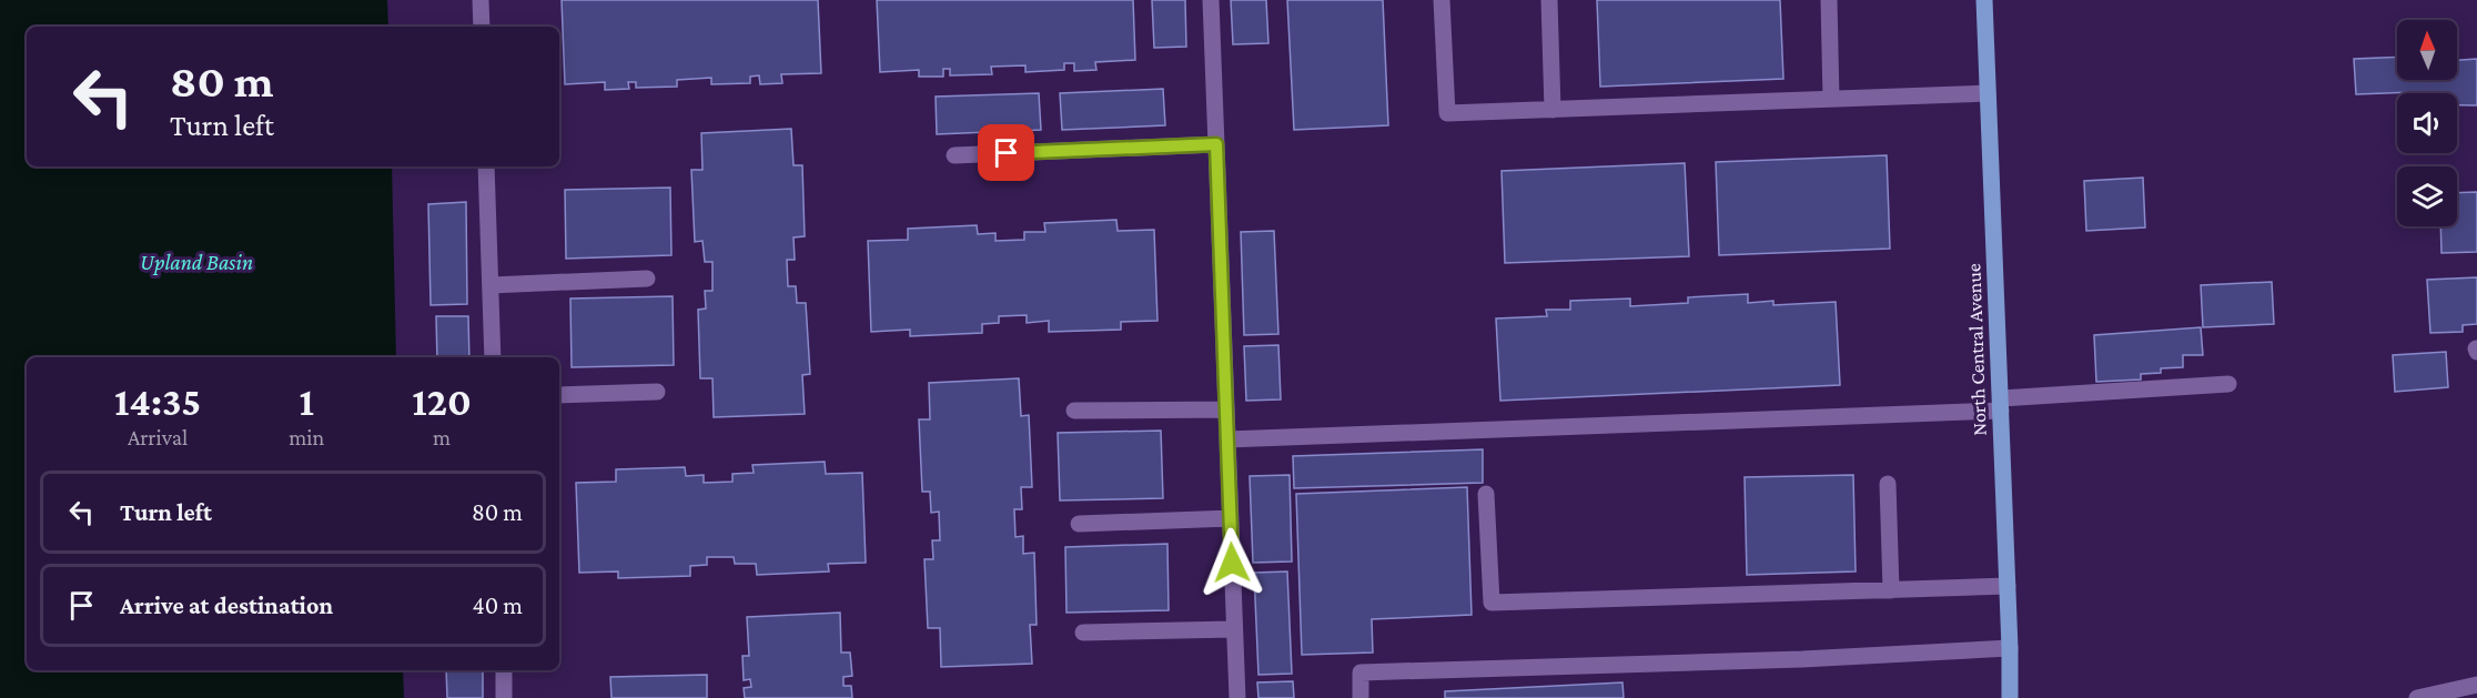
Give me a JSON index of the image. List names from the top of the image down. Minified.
{"streets":{"main road":["North Central Avenue"]},"water":["Upland Basin"],"north":"top","page":{"turn":["80 m","Turn left"],"eta":["14:35","Arrival","1","min","120","m"],"list":[{"name":"Turn left","value":"80 m"},{"name":"Arrive at destination","value":"40 m"}]}}
